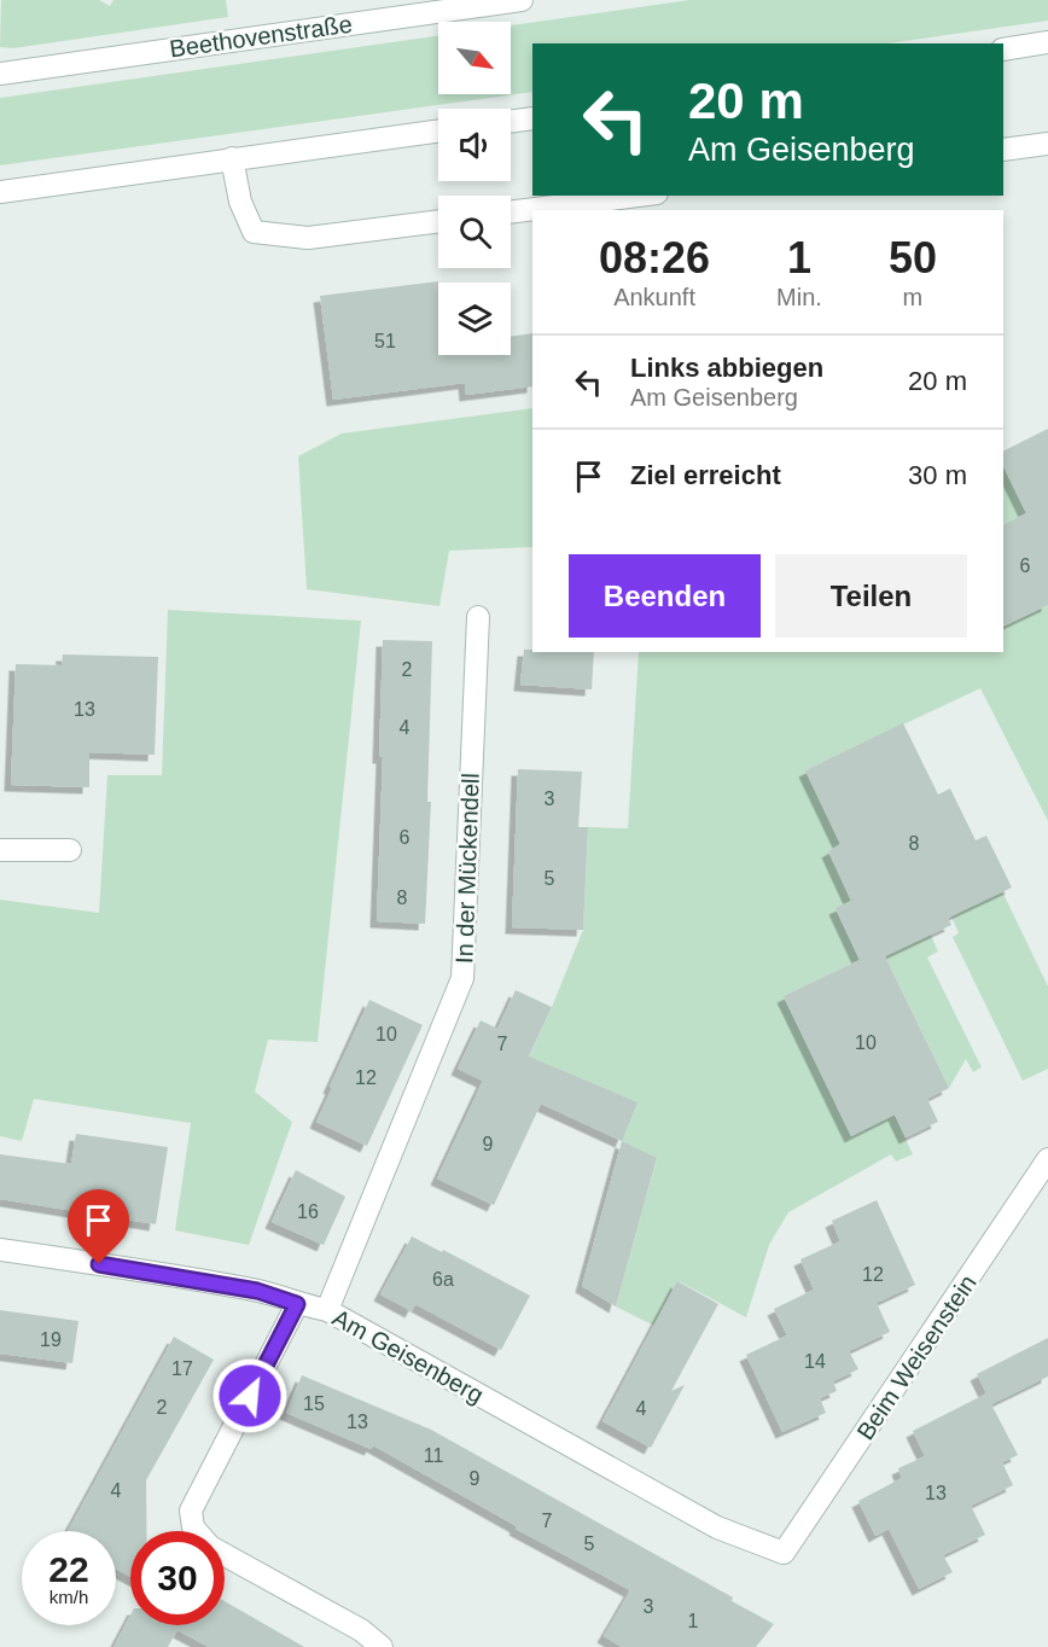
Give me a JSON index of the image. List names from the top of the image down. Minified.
{"streets":{"street":["Beethovenstraße","In der Mückendell","Am Geisenberg","Beim Weisenstein"]},"crossings":[["In der Mückendell","Am Geisenberg"],["Am Geisenberg","Beim Weisenstein"]],"house_numbers":["51","6","2","13","4","3","6","8","5","8","10","10","7","12","9","16","12","6a","19","14","17","15","2","4","13","11","9","4","13","7","5","3","1"],"north":"bottom right","page":{"turn":["20 m","Am Geisenberg"],"eta":["08:26","Ankunft","1","Min.","50","m"],"list":[{"name":"Links abbiegen","note":"Am Geisenberg","value":"20 m"},{"name":"Ziel erreicht","value":"30 m"}],"buttons":["Beenden","Teilen"],"speed":"22 km/h","limit":"30"}}
